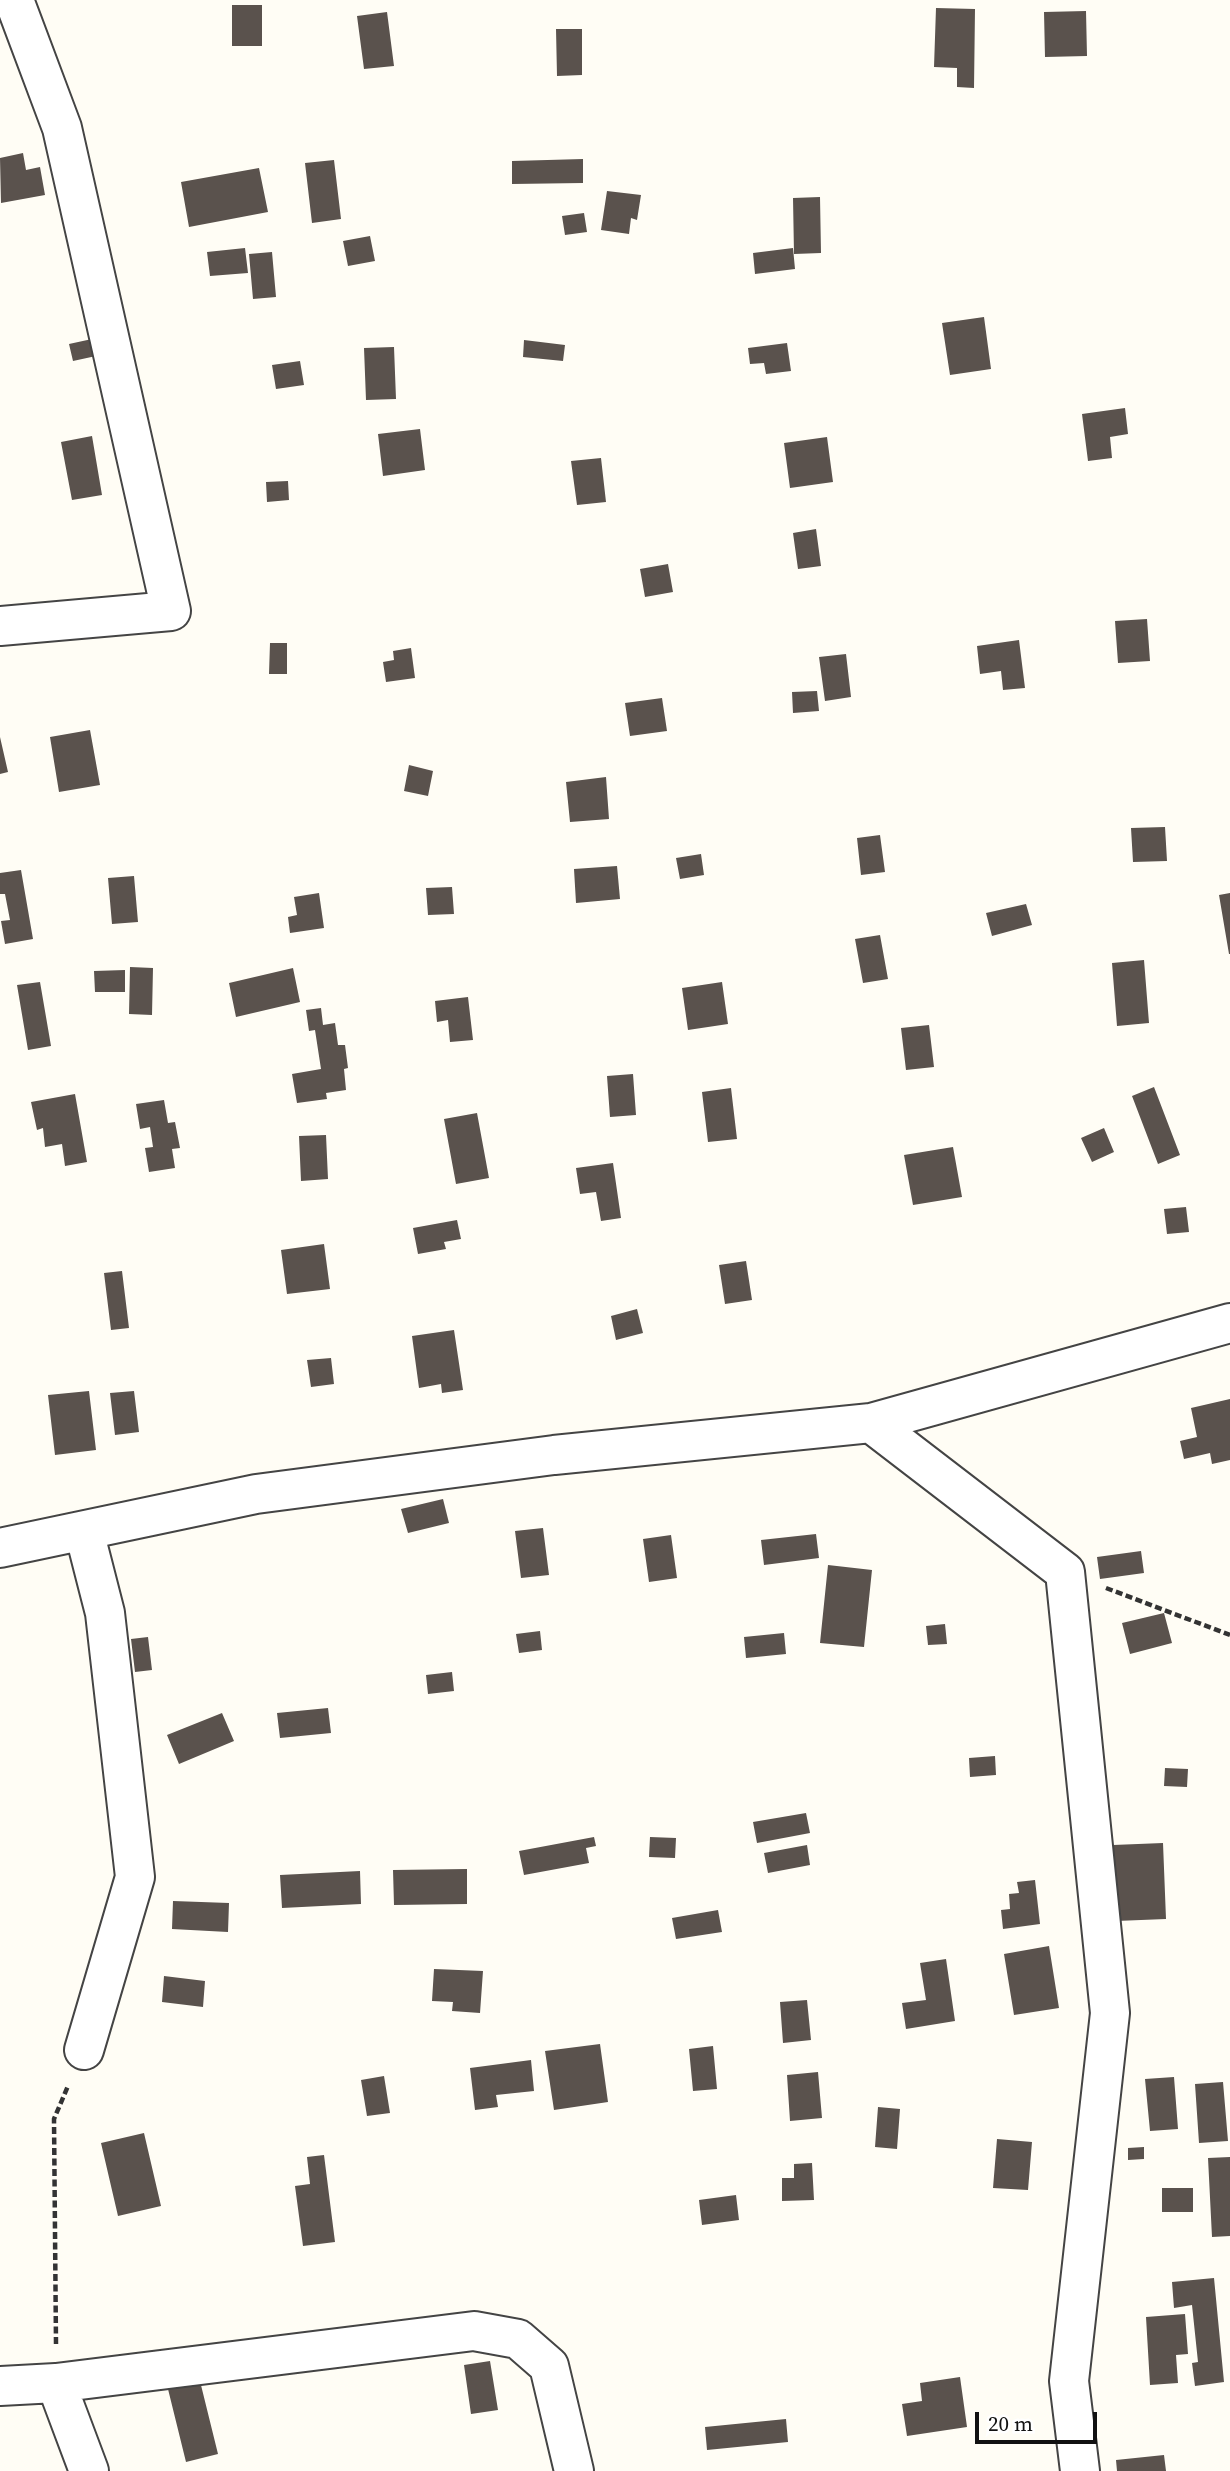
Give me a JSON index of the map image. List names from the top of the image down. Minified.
{"scale_bar":"20 m"}
